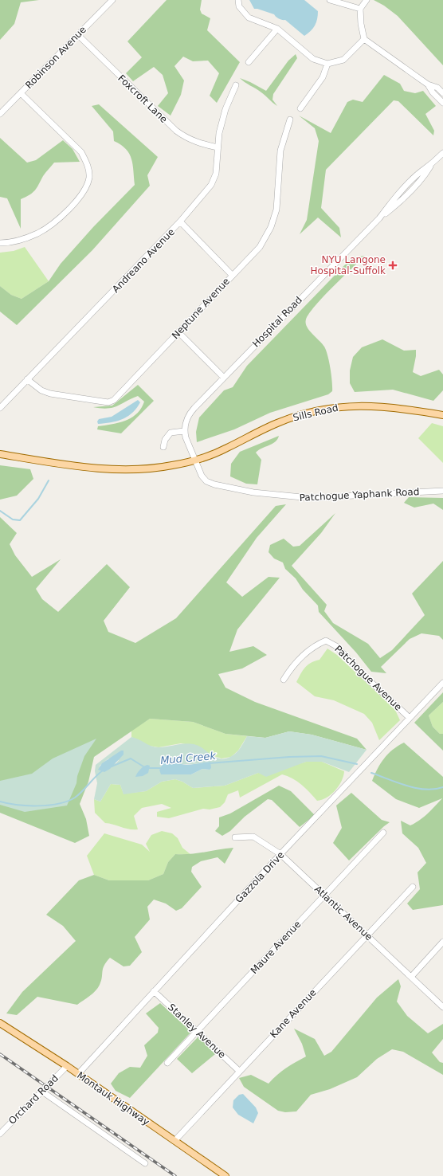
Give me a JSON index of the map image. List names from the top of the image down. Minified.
{"streets":{"main road":["Sills Road","Montauk Highway"],"street":["Robinson Avenue","Foxcroft Lane","Andreano Avenue","Neptune Avenue","Hospital Road","Patchogue Yaphank Road","Patchogue Avenue","Gazzola Drive","Atlantic Avenue","Maure Avenue","Kane Avenue","Stanley Avenue","Orchard Road"]},"crossings":[["Robinson Avenue","Foxcroft Lane"],["Foxcroft Lane","Andreano Avenue"],["Andreano Avenue","Neptune Avenue"],["Sills Road","Patchogue Yaphank Road"],["Patchogue Avenue","Gazzola Drive"],["Gazzola Drive","Atlantic Avenue"],["Gazzola Drive","Stanley Avenue"],["Gazzola Drive","Montauk Highway"],["Atlantic Avenue","Maure Avenue"],["Atlantic Avenue","Kane Avenue"],["Maure Avenue","Stanley Avenue"],["Kane Avenue","Stanley Avenue"],["Kane Avenue","Montauk Highway"],["Montauk Highway","Orchard Road"]],"water":["Mud Creek"],"places":{"health":["NYU Langone Hospital-Suffolk"]}}
